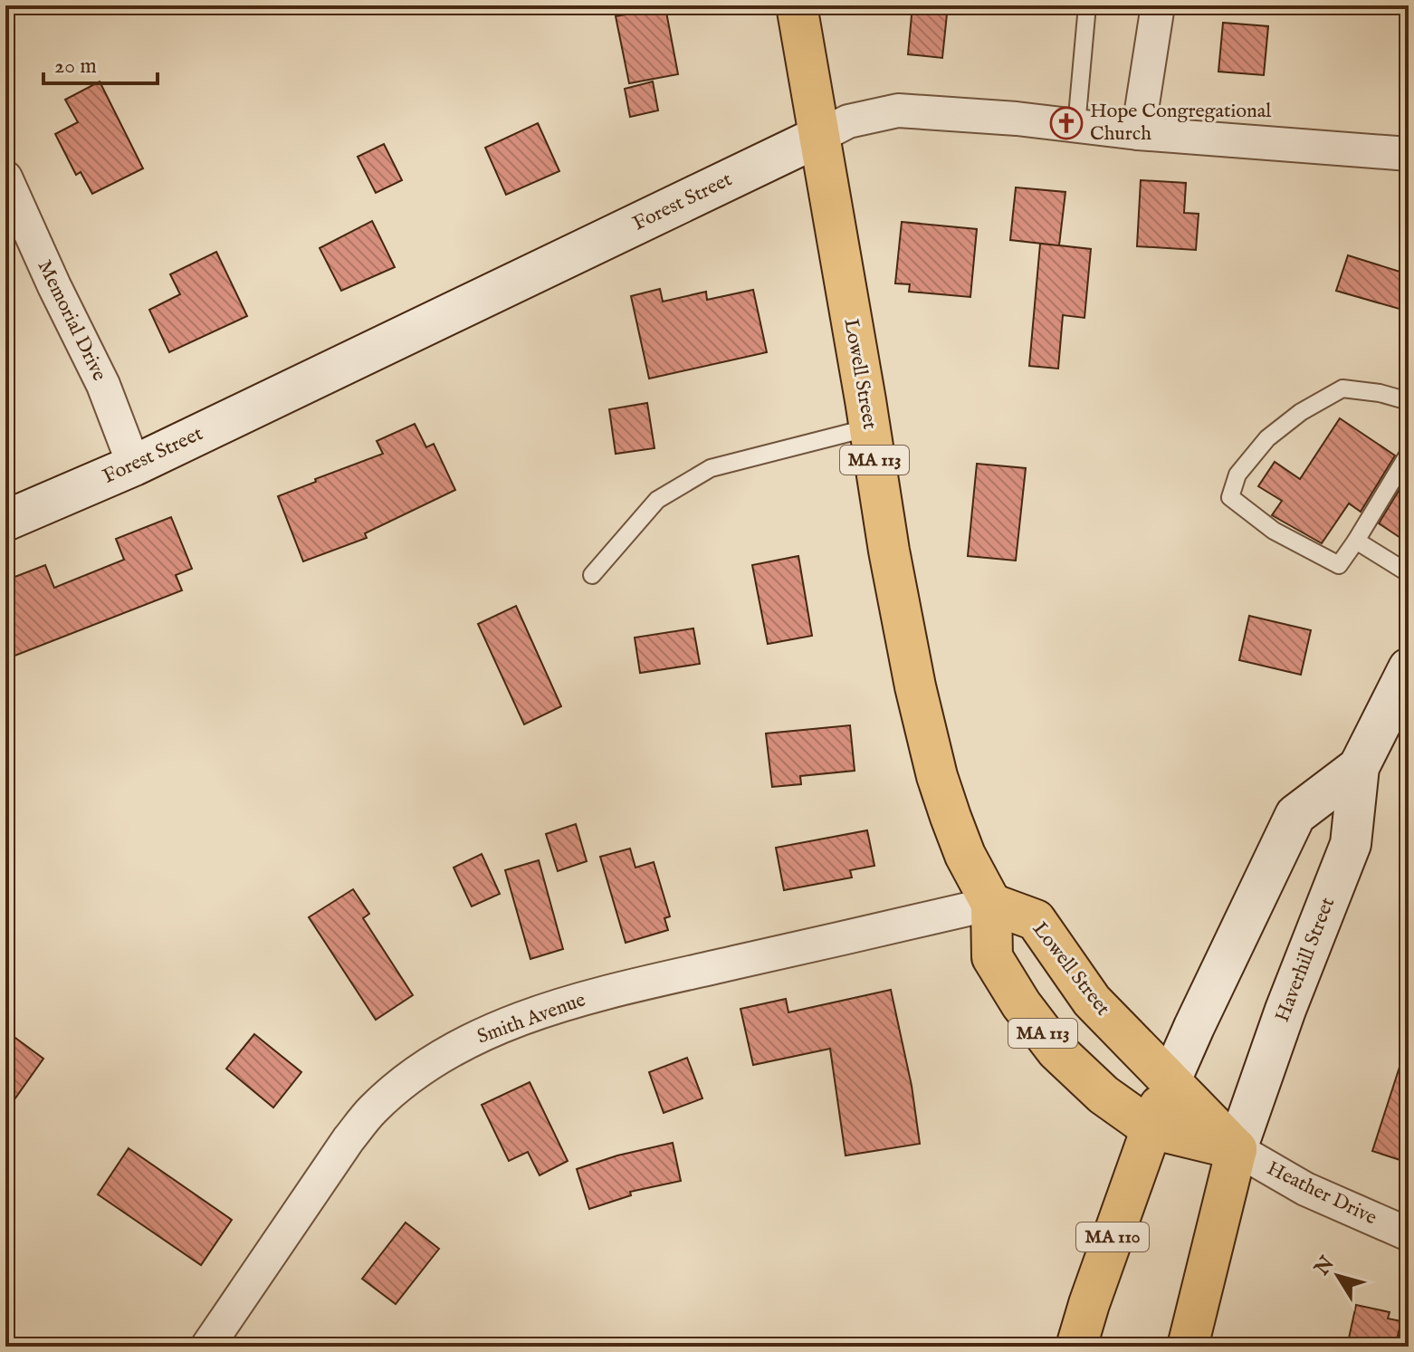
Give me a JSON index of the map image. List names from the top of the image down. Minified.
{"streets":{"main road":["Lowell Street","MA 113","MA 110"],"street":["Forest Street","Memorial Drive","Haverhill Street","Smith Avenue","Heather Drive"]},"crossings":[["Forest Street","Memorial Drive"],["Forest Street","Lowell Street"],["Lowell Street","Haverhill Street"],["Lowell Street","Smith Avenue"],["Lowell Street","Heather Drive"],["Lowell Street","MA 110"],["Haverhill Street","Heather Drive"],["Haverhill Street","MA 110"],["Heather Drive","MA 110"]],"places":{"church":["Hope Congregational Church"]},"scale_bar":"20 m","north":"top left"}
